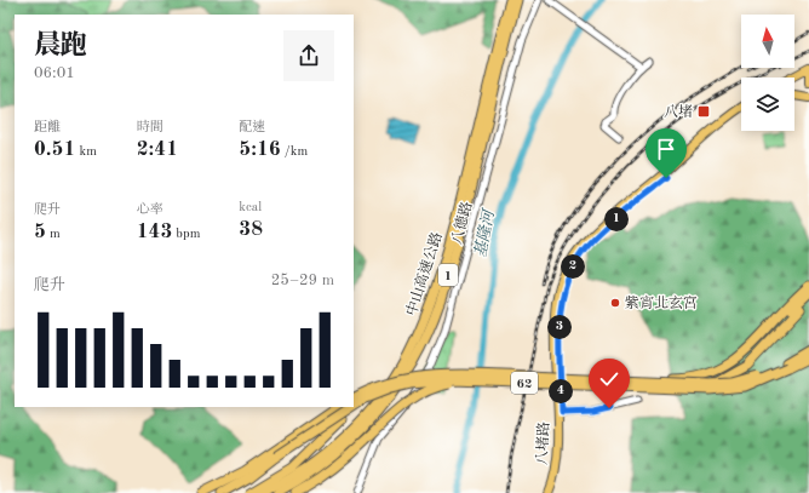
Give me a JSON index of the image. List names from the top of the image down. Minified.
{"streets":{"highway":["中山高速公路","1","62"],"main road":["八堵路"],"street":["八德路"]},"water":["基隆河"],"places":{"transit":["八堵"],"other":["紫宵北玄宮"]},"north":"top","page":{"heading":["晨跑","06:01"],"stats":[["距離","0.51 km"],["時間","2:41"],["配速","5:16 /km"],["爬升","5 m"],["心率","143 bpm"],["kcal","38"]],"pins":["1","2","3","4"],"chart":["爬升","25–29 m"]}}
